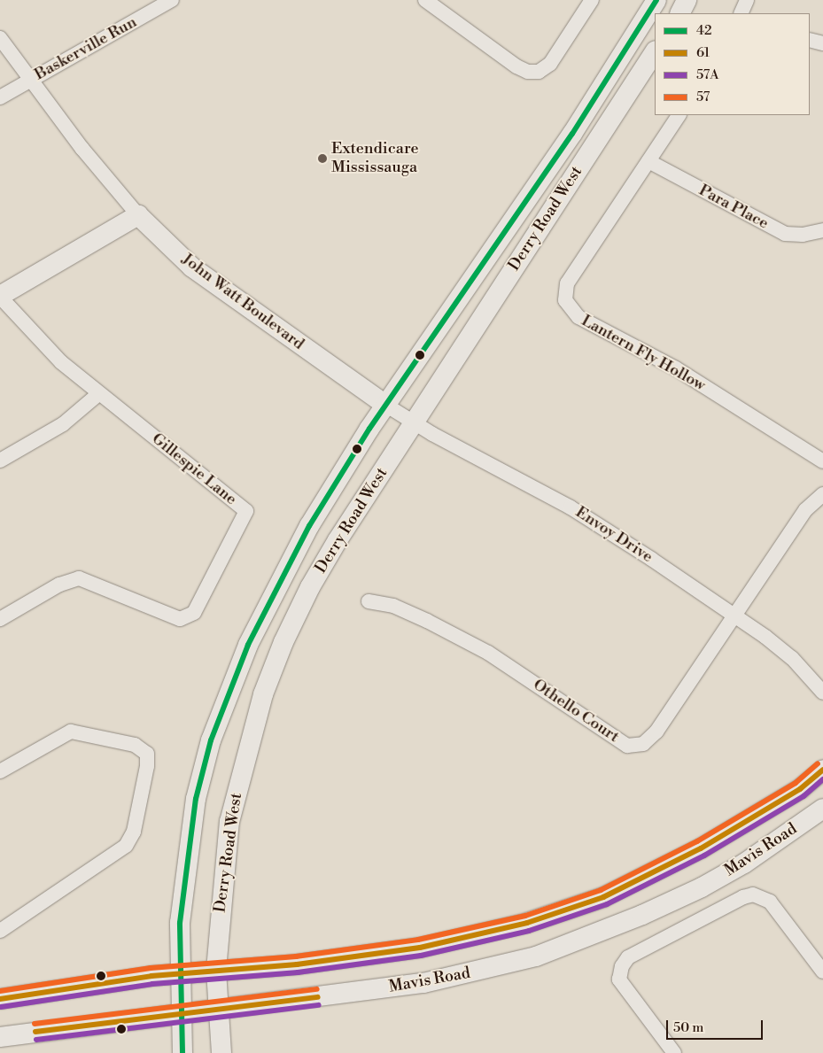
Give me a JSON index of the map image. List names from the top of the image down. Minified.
{"streets":{"main road":["Derry Road West","John Watt Boulevard","Mavis Road"],"street":["Baskerville Run","Para Place","Lantern Fly Hollow","Gillespie Lane","Envoy Drive","Othello Court"]},"crossings":[["Baskerville Run","John Watt Boulevard"],["Para Place","Lantern Fly Hollow"],["Derry Road West","John Watt Boulevard"],["Derry Road West","Envoy Drive"],["Derry Road West","Mavis Road"],["John Watt Boulevard","Envoy Drive"],["Envoy Drive","Othello Court"]],"places":["Extendicare Mississauga"],"lines":["transit line 42","transit line 57","transit line 61","transit line 57A"],"legend":["42","61","57A","57"],"scale_bar":"50 m"}
